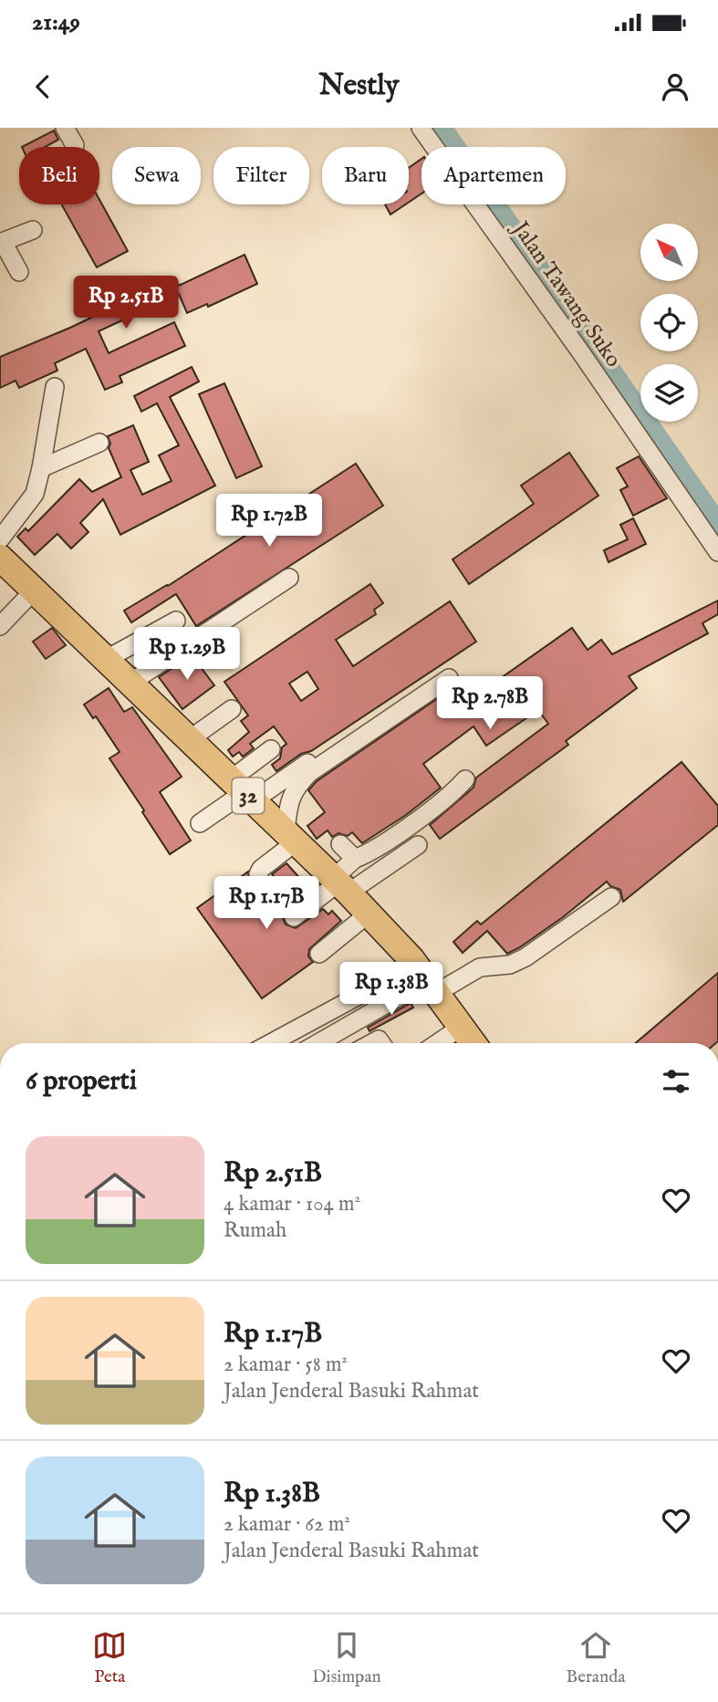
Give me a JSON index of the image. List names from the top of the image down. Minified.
{"streets":{"highway":["32"],"street":["Jalan Tawang Suko"]},"north":"top left","page":{"status":"21:49","header":"Nestly","chip":["Beli","Sewa","Filter","Baru","Apartemen"],"price":["Rp 2.51B","Rp 1.72B","Rp 1.29B","Rp 2.78B","Rp 1.17B","Rp 1.38B"],"heading":"6 properti","list":[{"name":"Rp 2.51B","note":"4 kamar · 104 m² · Rumah"},{"name":"Rp 1.17B","note":"2 kamar · 58 m² · Jalan Jenderal Basuki Rahmat"},{"name":"Rp 1.38B","note":"2 kamar · 62 m² · Jalan Jenderal Basuki Rahmat"}],"tabs":["Peta","Disimpan","Beranda"]}}
